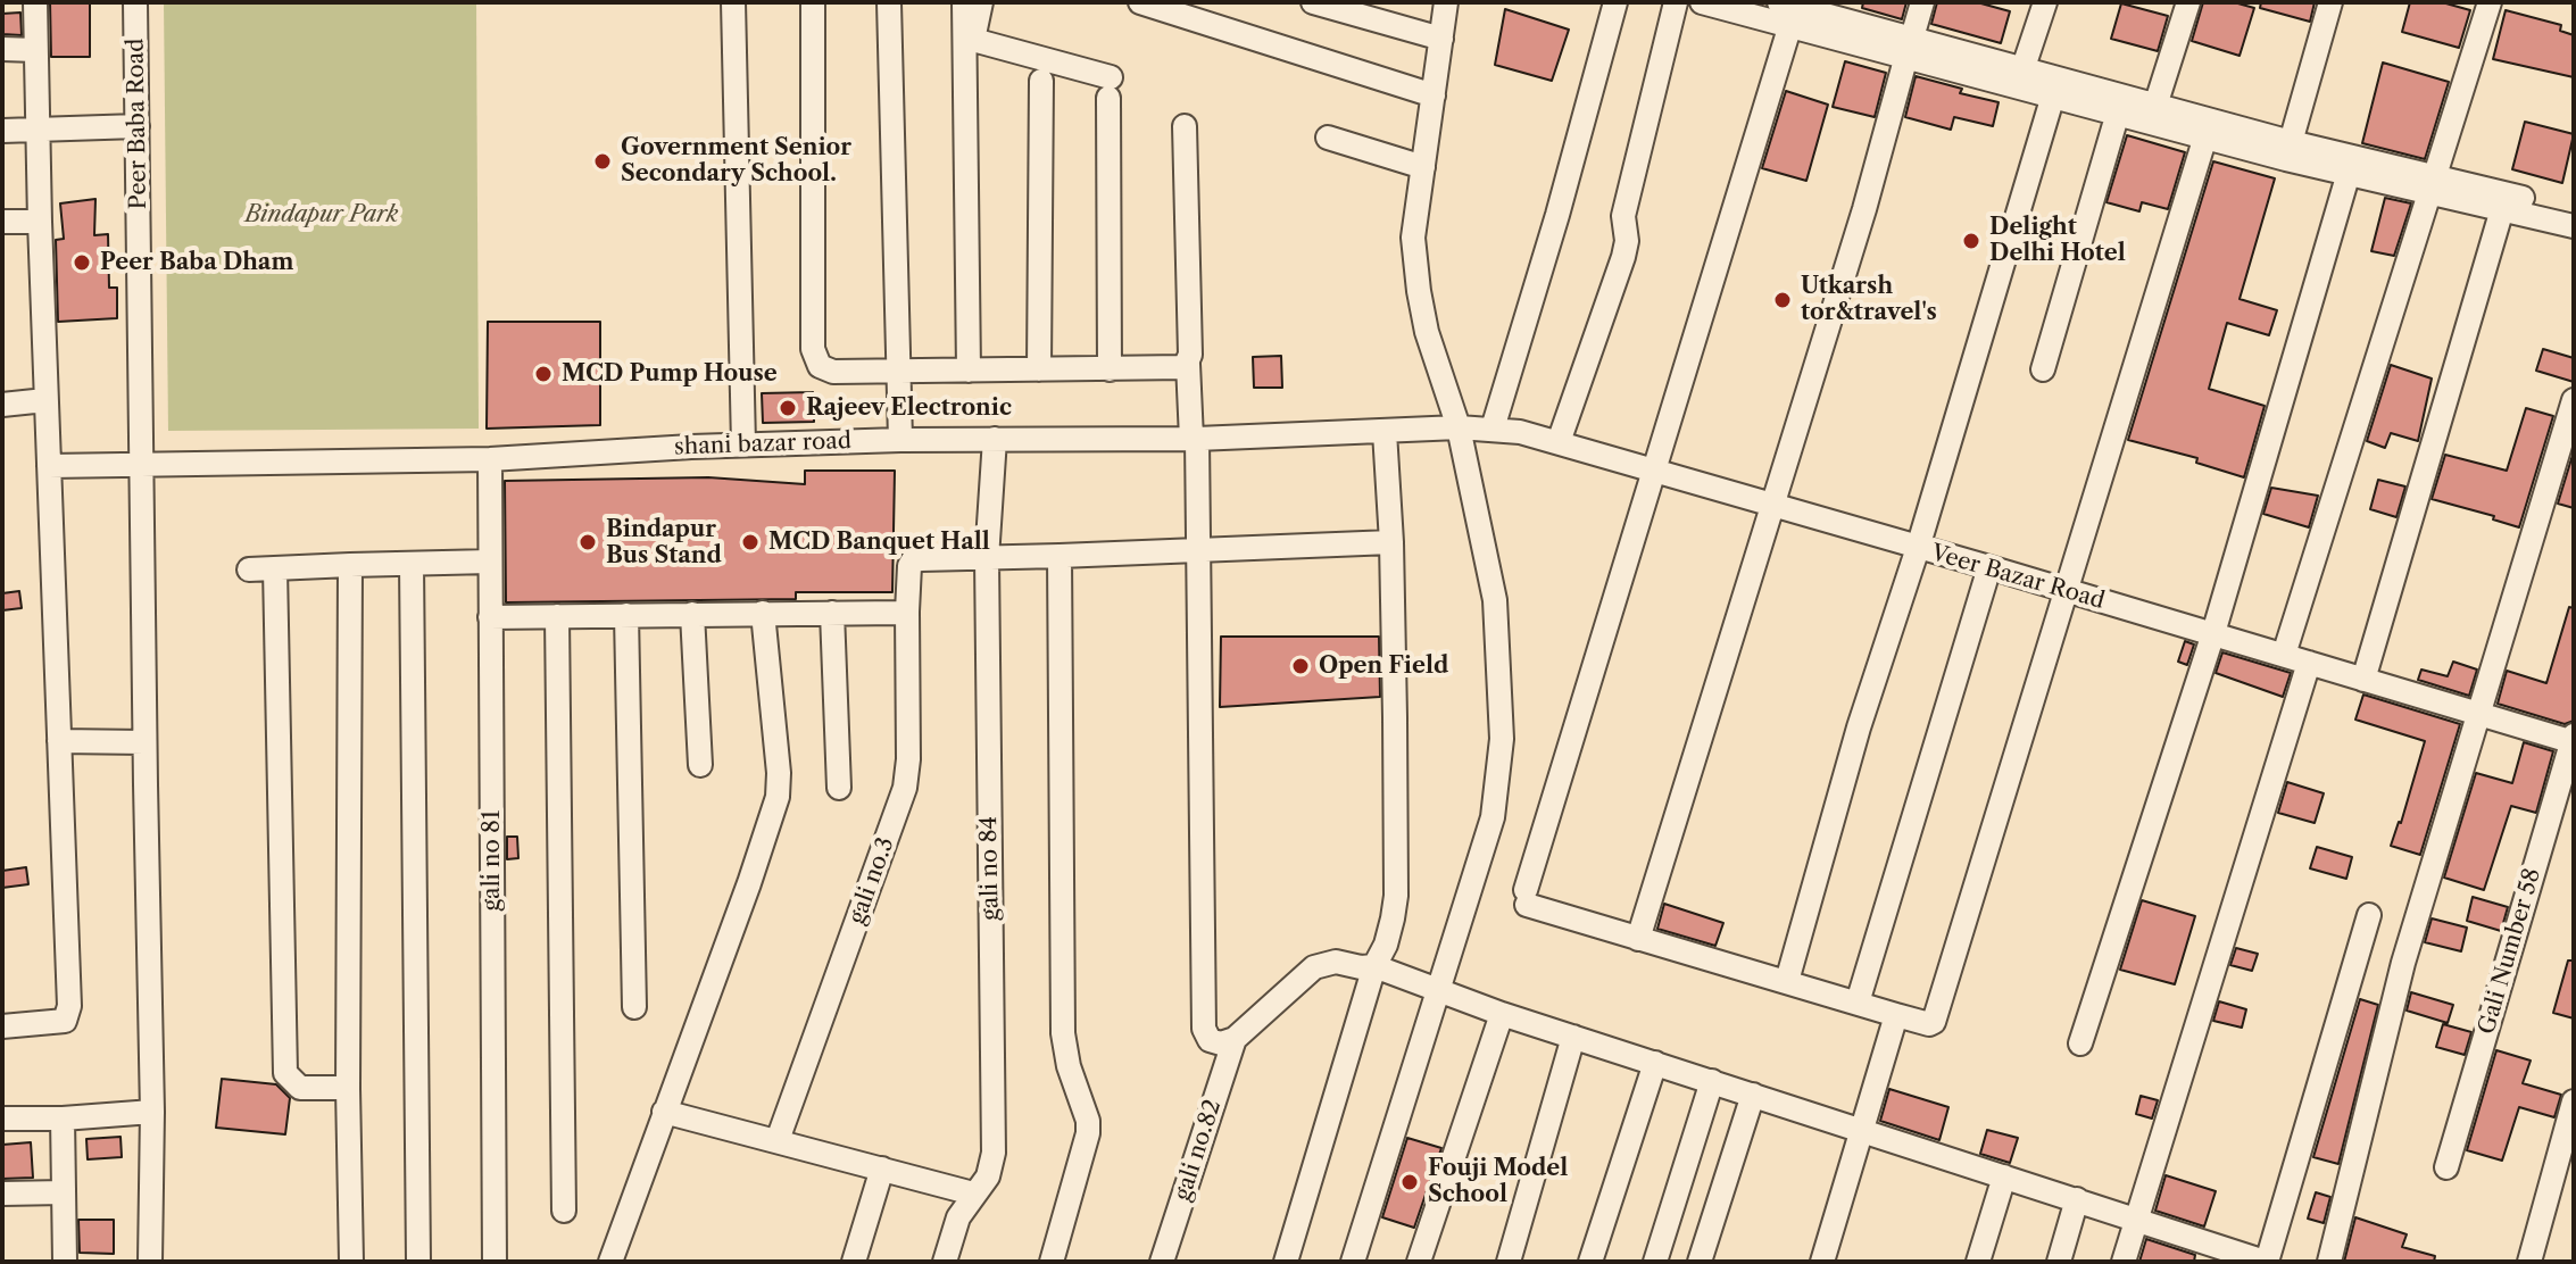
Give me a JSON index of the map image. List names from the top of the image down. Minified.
{"streets":{"street":["Peer Baba Road","shani bazar road","Veer Bazar Road","gali no 81","gali no 84","gali no.3","Gali Number 58","gali no.82"]},"crossings":[["Peer Baba Road","shani bazar road"],["shani bazar road","Veer Bazar Road"],["shani bazar road","gali no 81"],["shani bazar road","gali no 84"],["Veer Bazar Road","Gali Number 58"],["gali no 84","gali no.3"]],"parks":["Bindapur Park"],"places":["Government Senior Secondary School.","Delight Delhi Hotel","Peer Baba Dham","Utkarsh tor&travel's","MCD Pump House","Rajeev Electronic","Bindapur Bus Stand","MCD Banquet Hall","Open Field","Fouji Model School"]}
